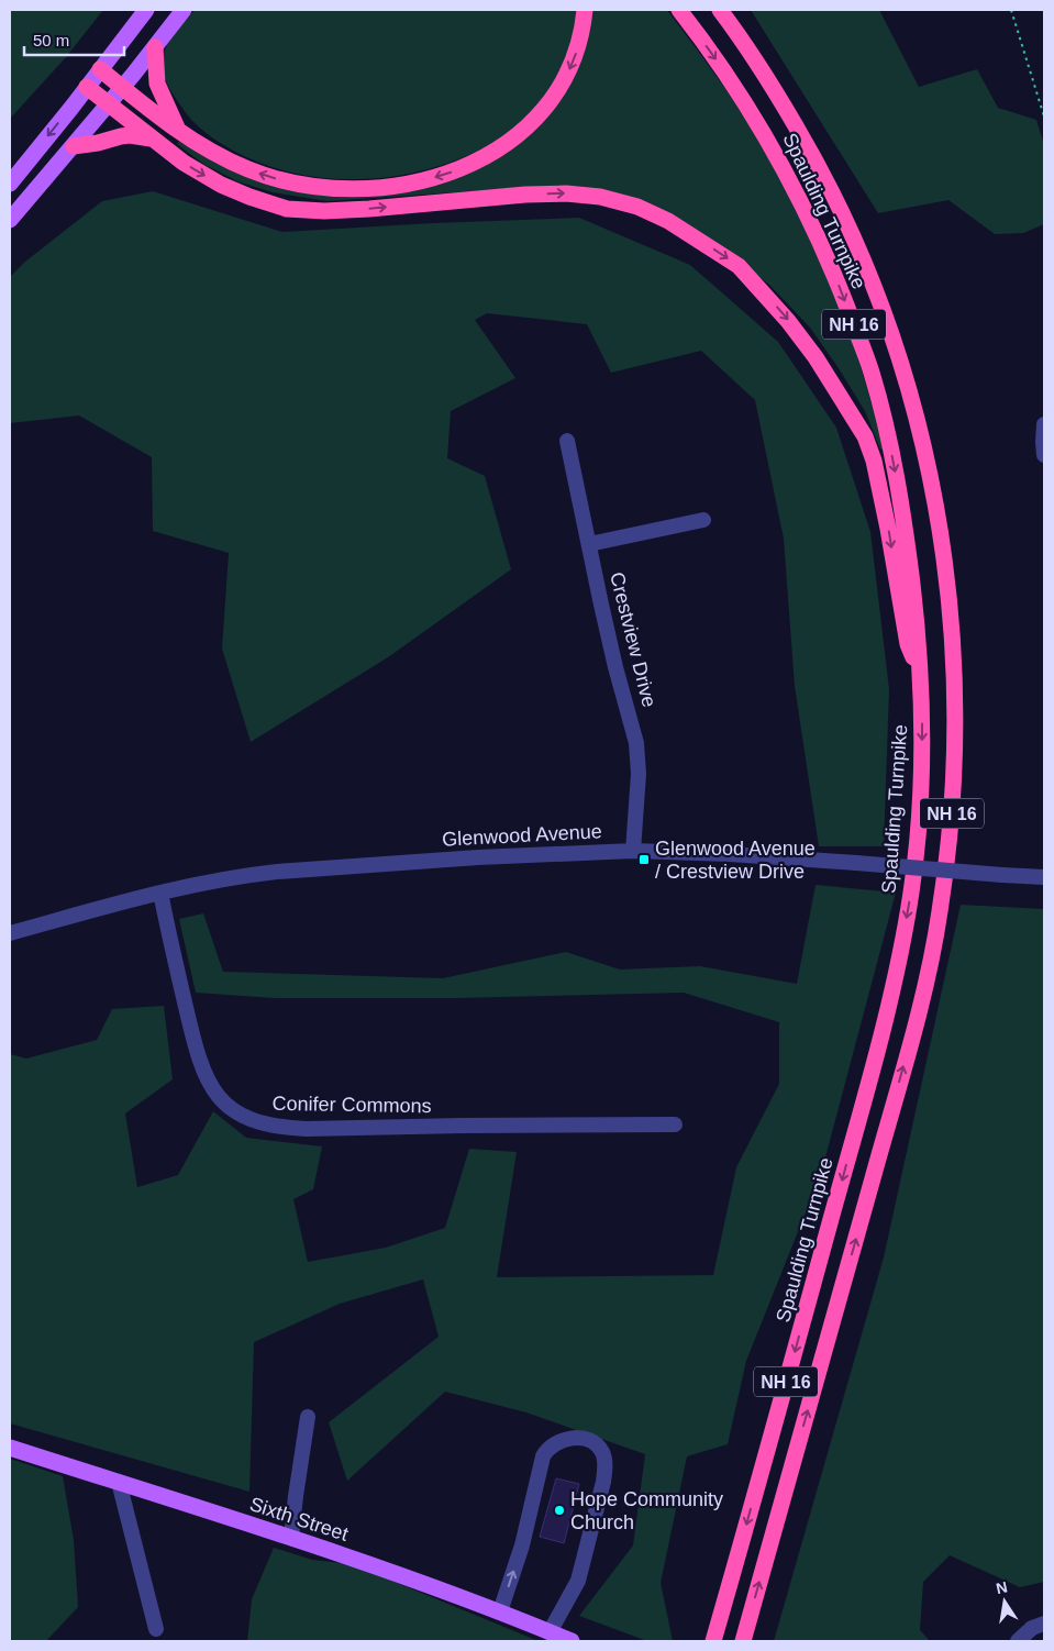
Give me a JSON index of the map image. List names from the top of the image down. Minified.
{"streets":{"highway":["Spaulding Turnpike","NH 16"],"main road":["Sixth Street"],"street":["Crestview Drive","Glenwood Avenue","Conifer Commons"]},"crossings":[["Crestview Drive","Glenwood Avenue"],["Glenwood Avenue","Conifer Commons"]],"places":{"transit":["Glenwood Avenue / Crestview Drive"],"other":["Hope Community Church"]},"scale_bar":"50 m","north":"top"}
